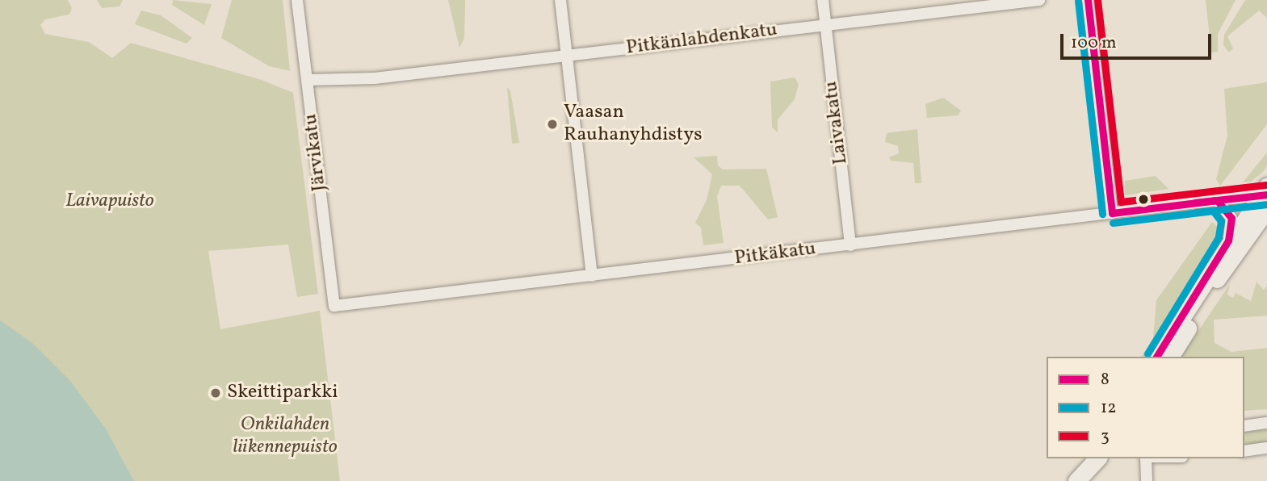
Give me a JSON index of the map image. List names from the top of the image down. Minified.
{"streets":{"street":["Pitkänlahdenkatu","Laivakatu","Järvikatu","Pitkäkatu"]},"crossings":[["Pitkänlahdenkatu","Laivakatu"],["Pitkänlahdenkatu","Järvikatu"],["Laivakatu","Pitkäkatu"],["Järvikatu","Pitkäkatu"]],"parks":["Laivapuisto","Onkilahden liikennepuisto"],"places":["Vaasan Rauhanyhdistys","Skeittiparkki"],"lines":["transit line 8","transit line 3","transit line 12"],"legend":["8","12","3"],"scale_bar":"100 m"}
